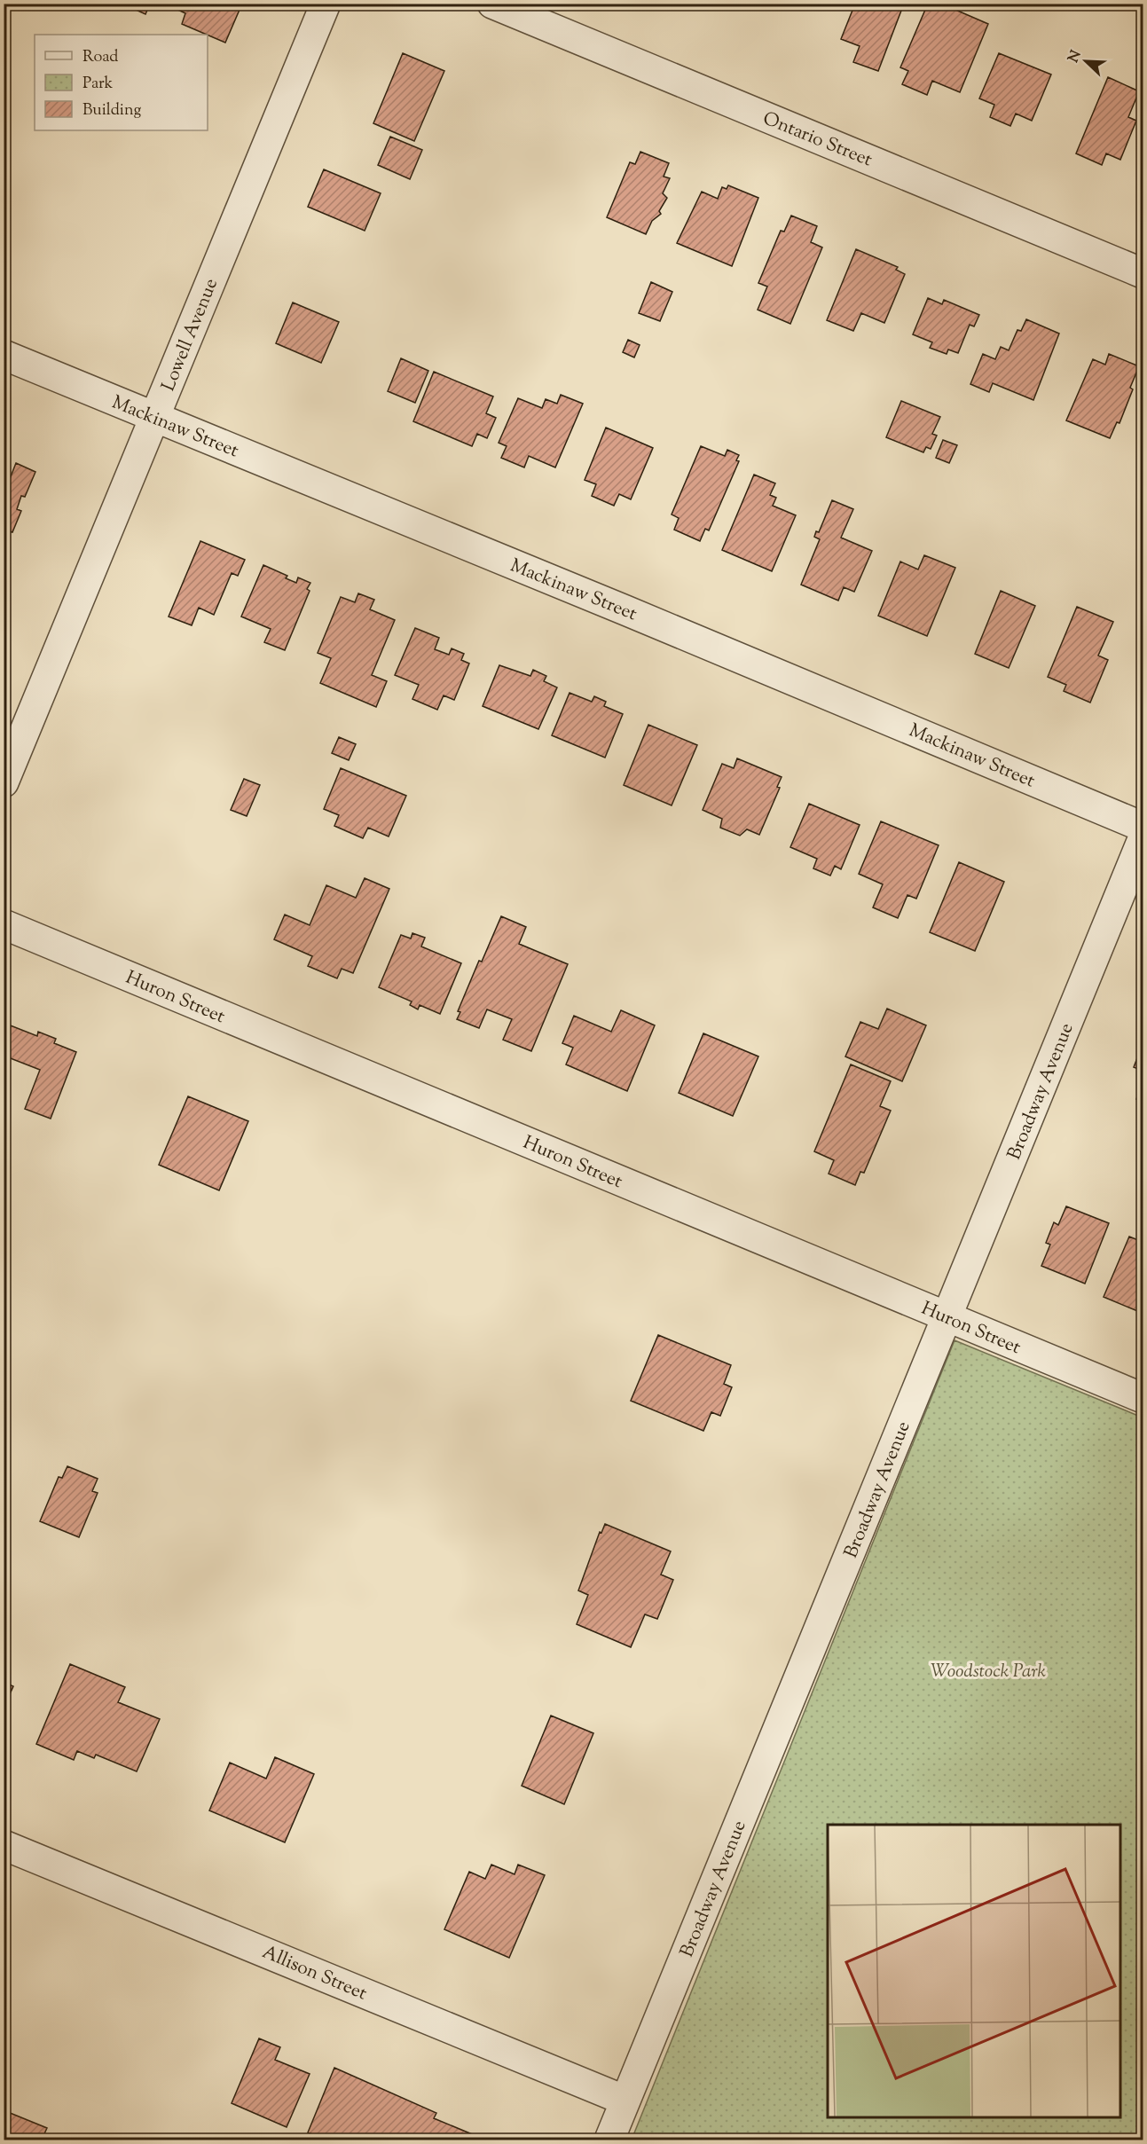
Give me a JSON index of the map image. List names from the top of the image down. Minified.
{"streets":{"street":["Ontario Street","Lowell Avenue","Mackinaw Street","Huron Street","Broadway Avenue","Allison Street"]},"crossings":[["Lowell Avenue","Mackinaw Street"],["Huron Street","Broadway Avenue"],["Broadway Avenue","Allison Street"]],"parks":["Woodstock Park"],"legend":["Road","Park","Building"],"north":"top left"}
